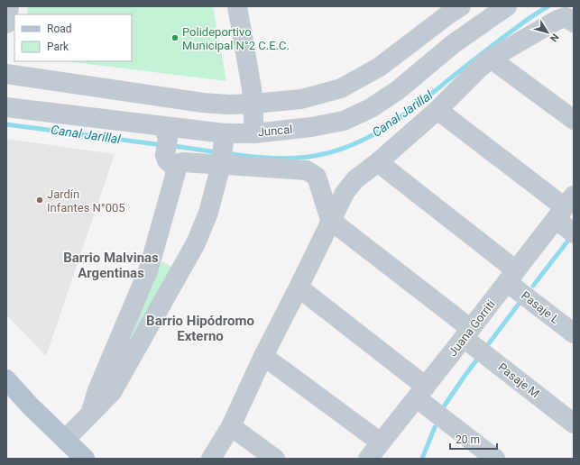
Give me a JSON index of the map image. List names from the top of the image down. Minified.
{"streets":{"street":["Juncal","Pasaje L","Juana Gorriti","Pasaje M"]},"crossings":[["Pasaje L","Juana Gorriti"],["Juana Gorriti","Pasaje M"]],"districts":["Barrio Malvinas Argentinas","Barrio Hipódromo Externo"],"water":["Canal Jarillal"],"places":["Polideportivo Municipal N°2 C.E.C.","Jardín Infantes N°005"],"legend":["Road","Park"],"scale_bar":"20 m","north":"bottom right"}
